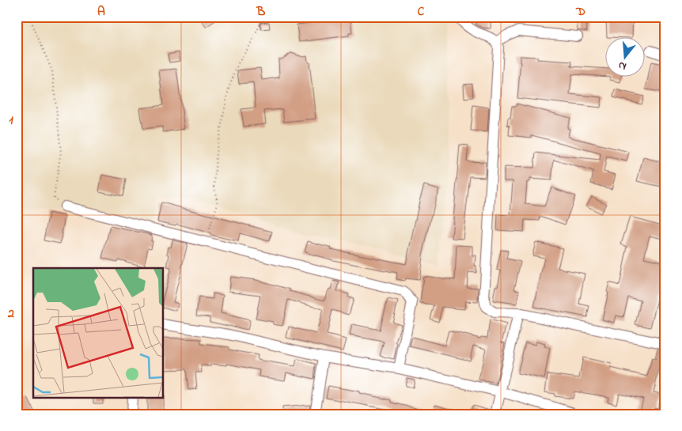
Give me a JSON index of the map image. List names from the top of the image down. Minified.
{"north":"bottom","grid":{"columns":["A","B","C","D"],"rows":["1","2"]}}
